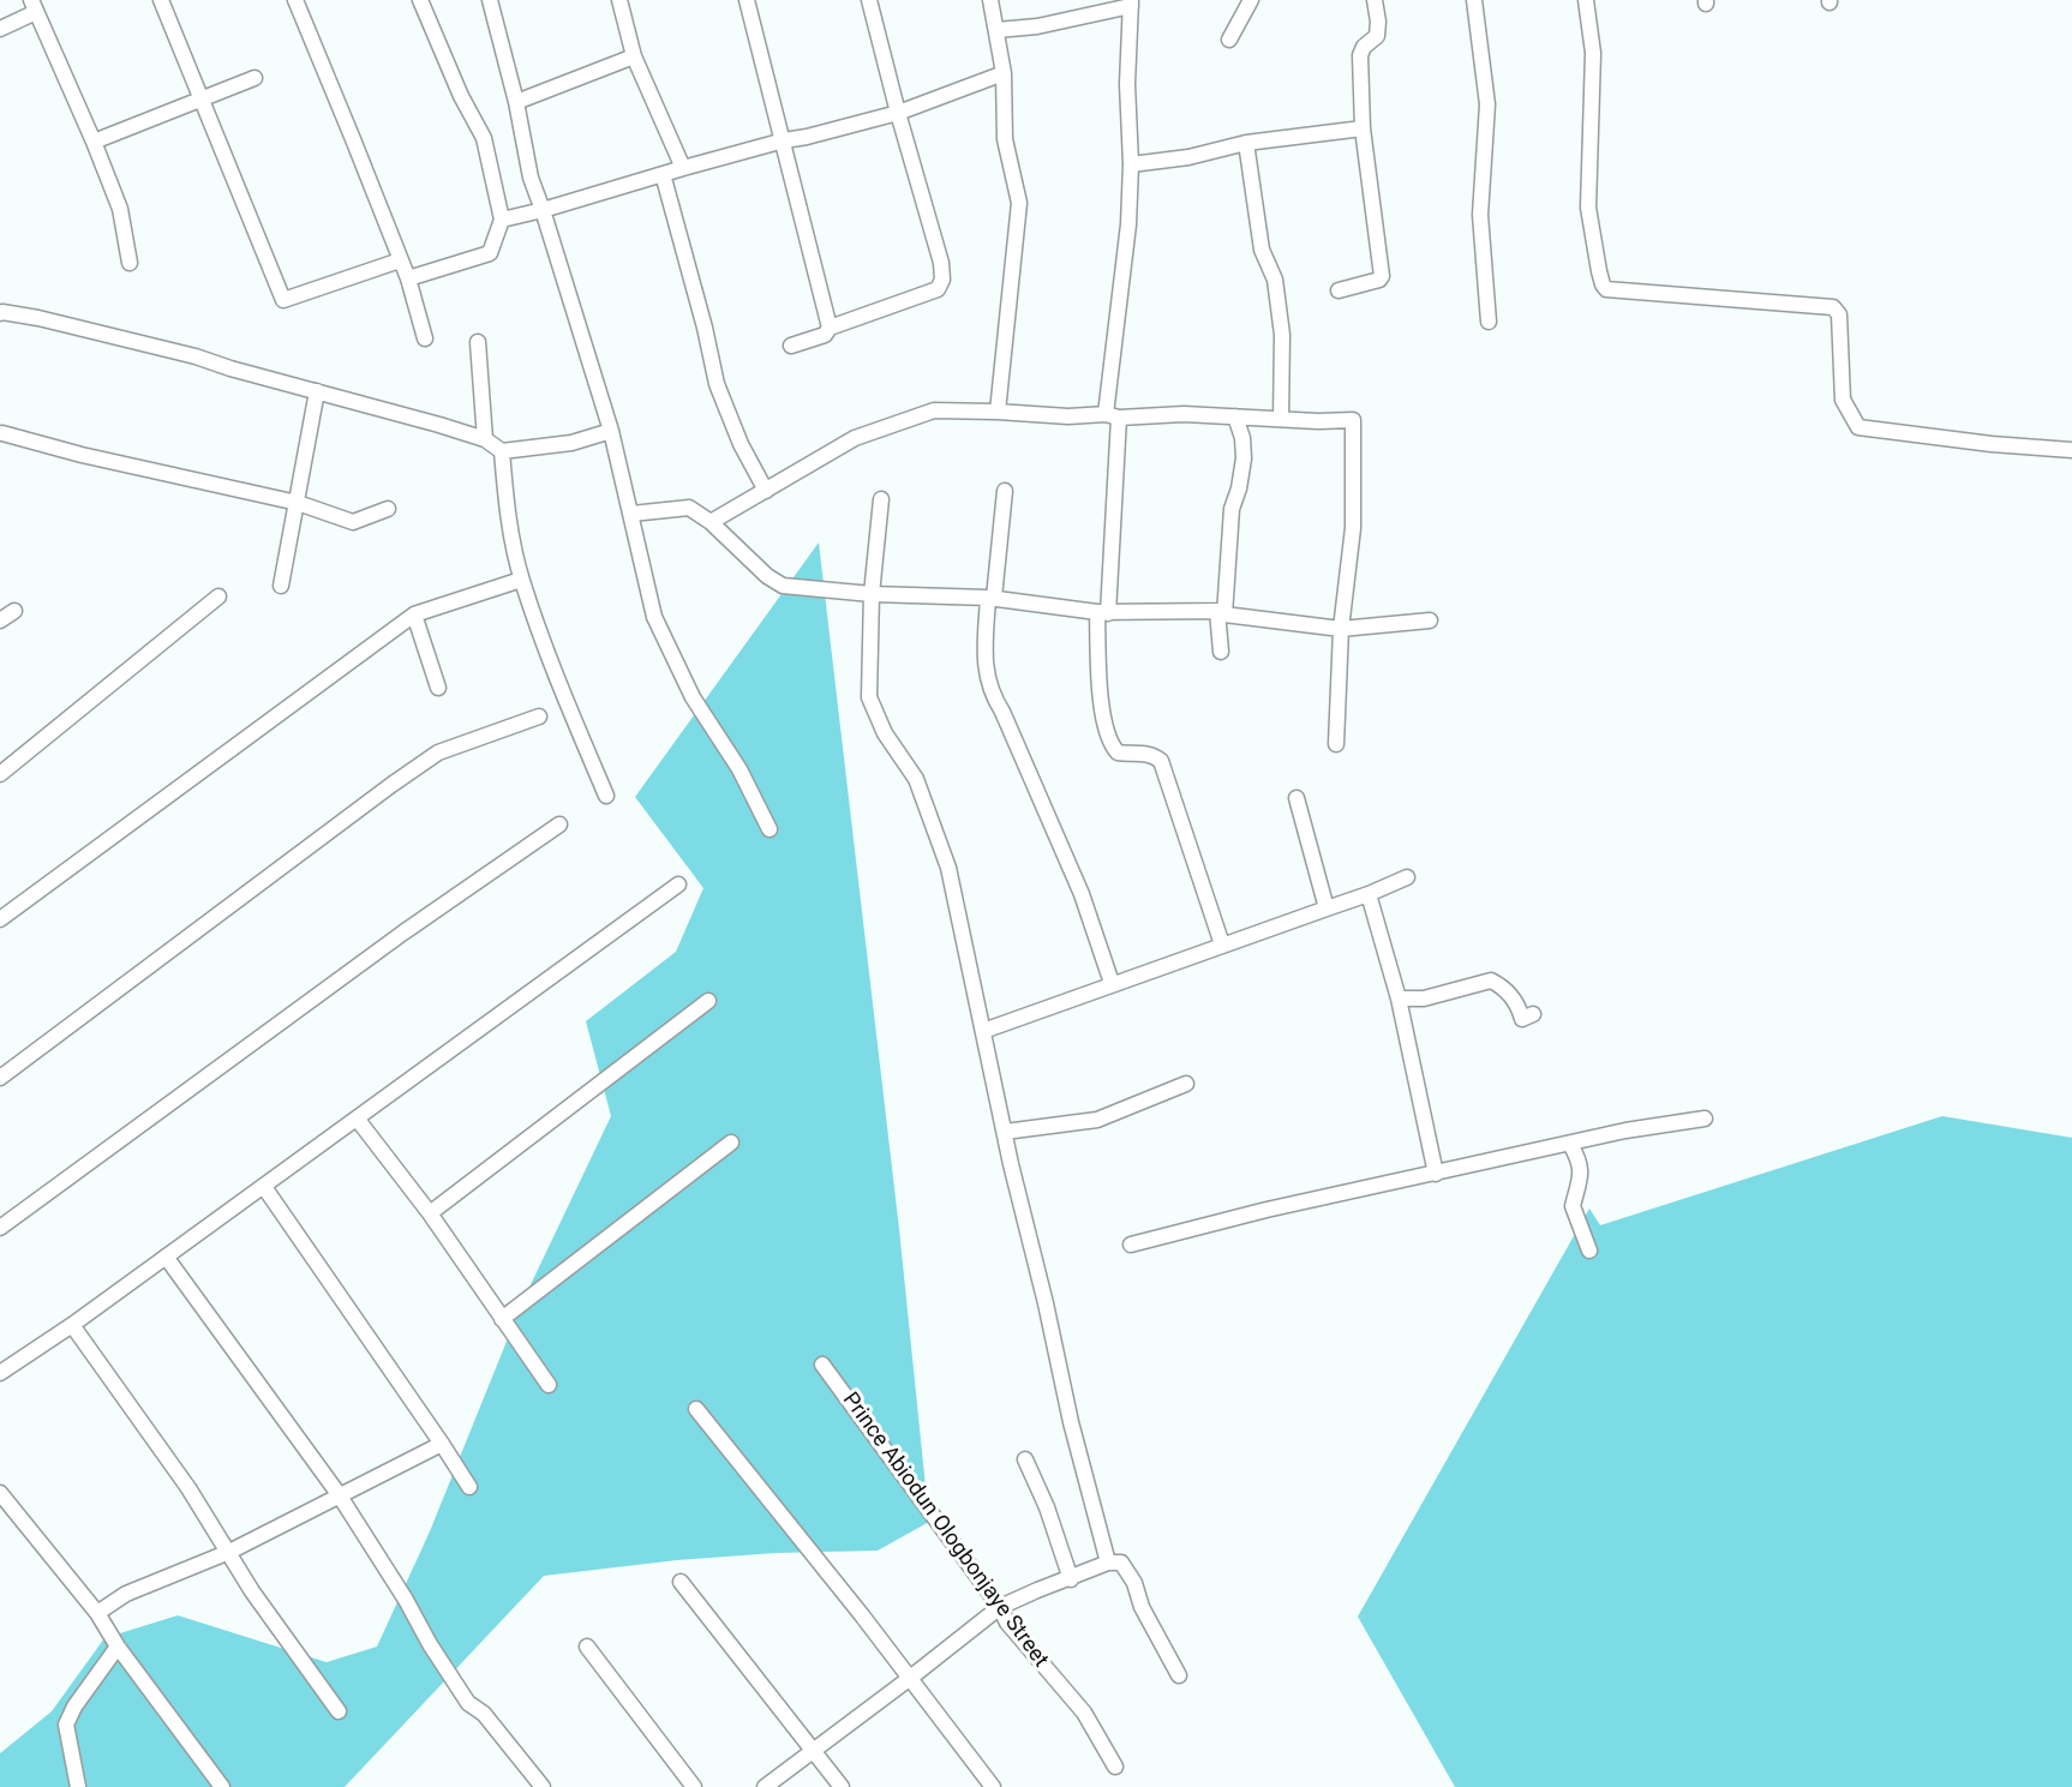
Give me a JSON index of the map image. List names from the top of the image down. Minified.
{"streets":{"street":["Prince Abiodun Ologbonjaye Street"]}}
